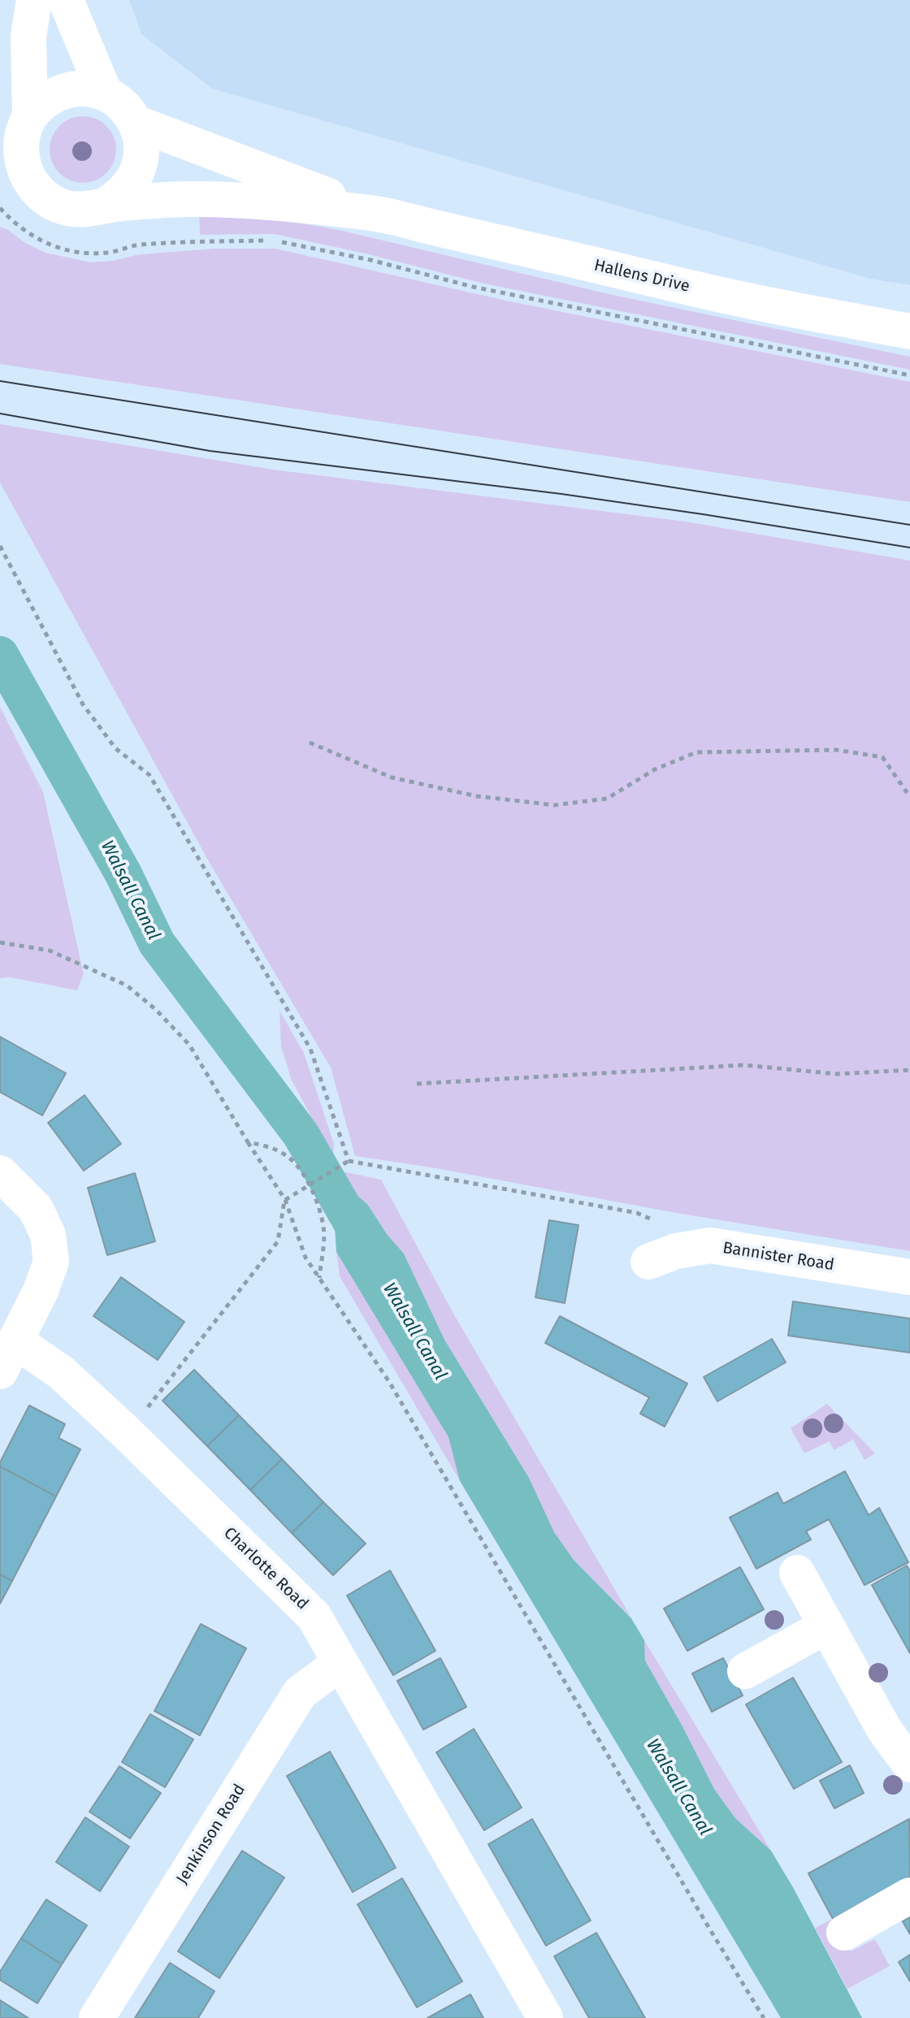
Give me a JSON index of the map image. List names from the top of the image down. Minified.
{"streets":{"street":["Hallens Drive","Bannister Road","Charlotte Road","Jenkinson Road"]},"crossings":[["Charlotte Road","Jenkinson Road"]],"water":["Walsall Canal"]}
